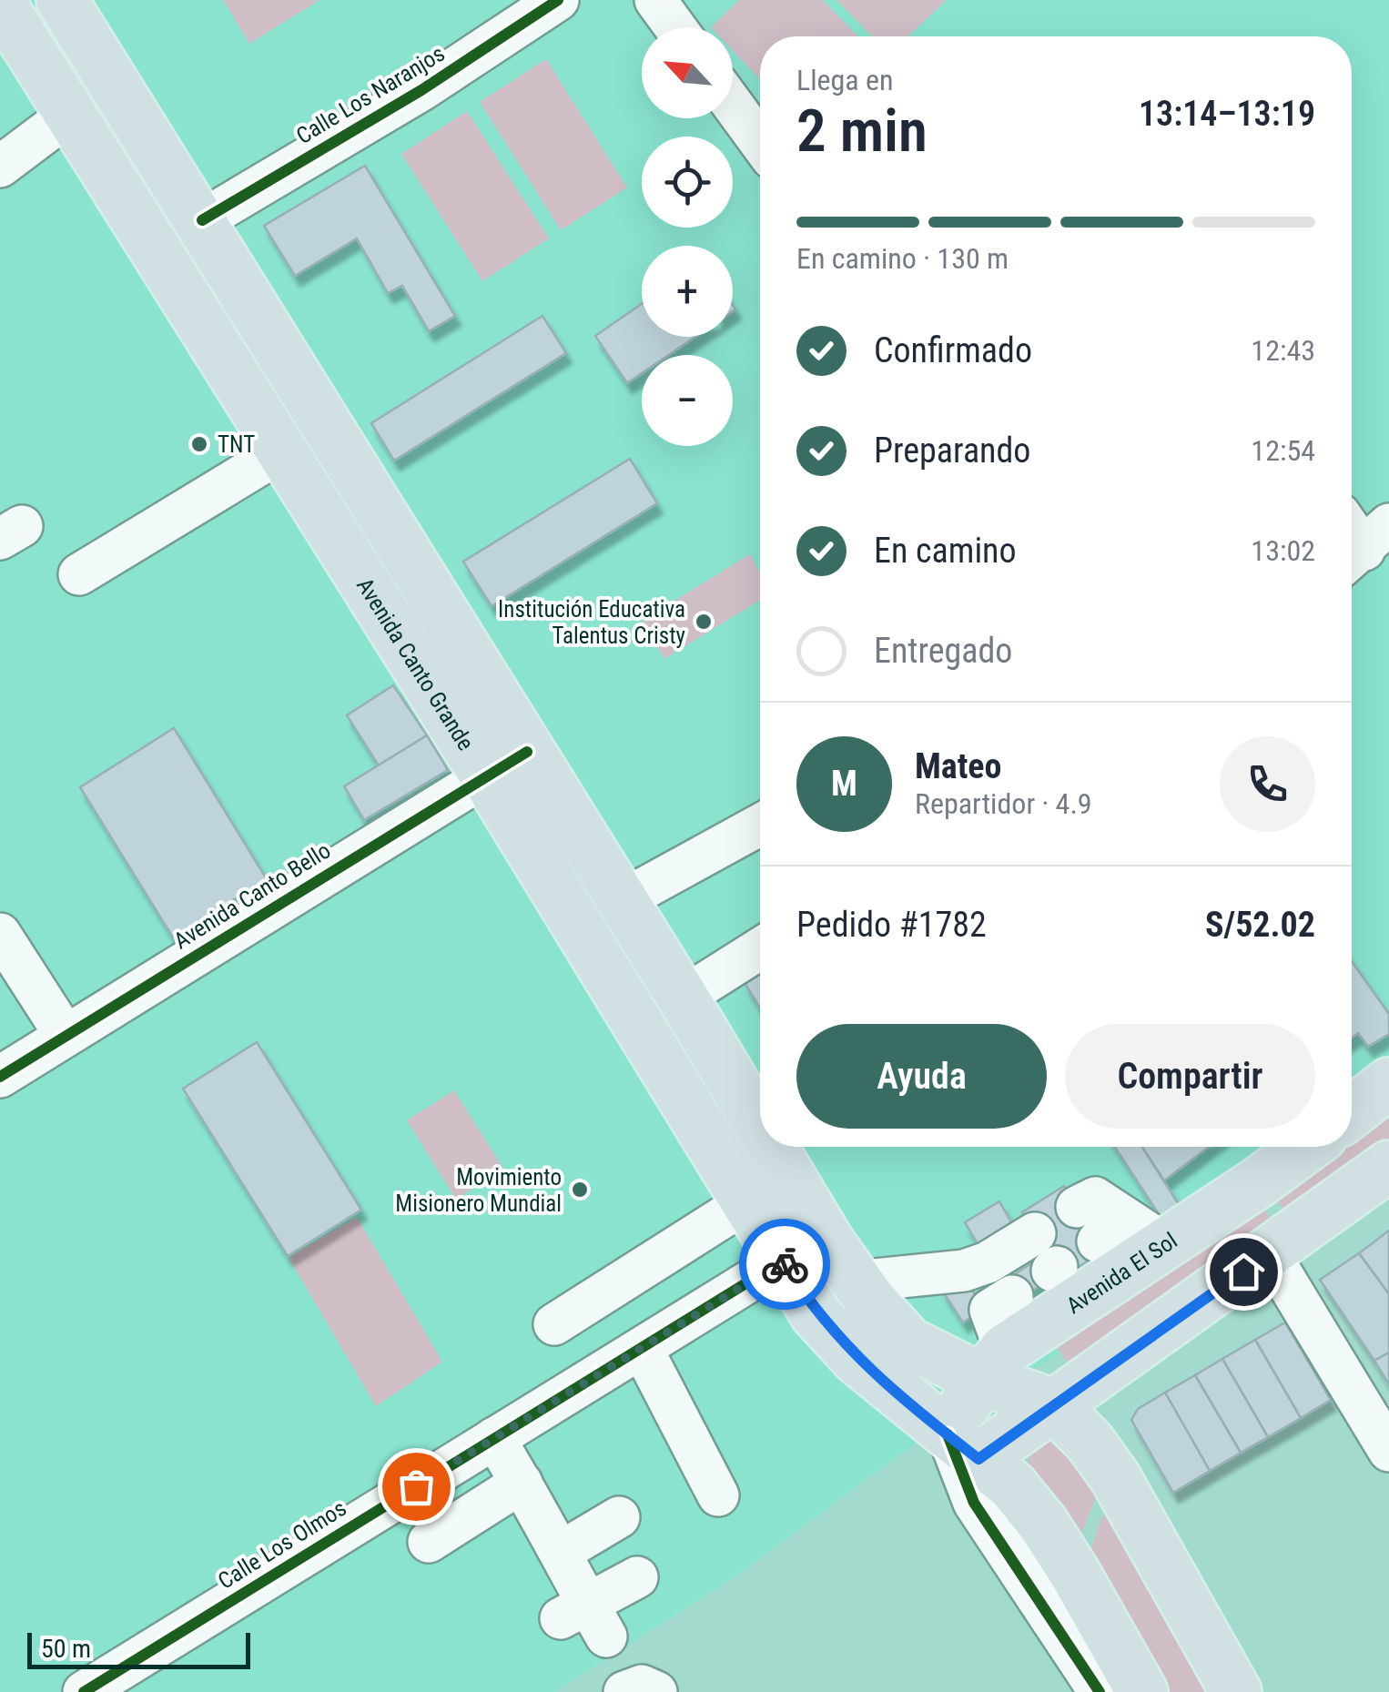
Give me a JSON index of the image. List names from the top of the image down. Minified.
{"streets":{"main road":["Avenida Canto Grande","Avenida El Sol"],"street":["Calle Los Naranjos","Avenida Canto Bello","Calle Los Olmos"]},"crossings":[["Calle Los Naranjos","Avenida Canto Grande"],["Avenida Canto Grande","Avenida Canto Bello"],["Avenida Canto Grande","Avenida El Sol"],["Avenida Canto Grande","Calle Los Olmos"]],"places":["TNT","Institución Educativa Talentus Cristy","Movimiento Misionero Mundial"],"scale_bar":"50 m","north":"top left","page":{"map_buttons":["+","−"],"heading":["2 min","Llega en","13:14–13:19"],"panel":["Mateo","Repartidor · 4.9","Pedido #1782","S/52.02"],"bar":"En camino · 130 m","list":[["Confirmado","12:43"],["Preparando","12:54"],["En camino","13:02"],"Entregado"],"round":"M","buttons":["Ayuda","Compartir"],"scale":"50 m"}}
